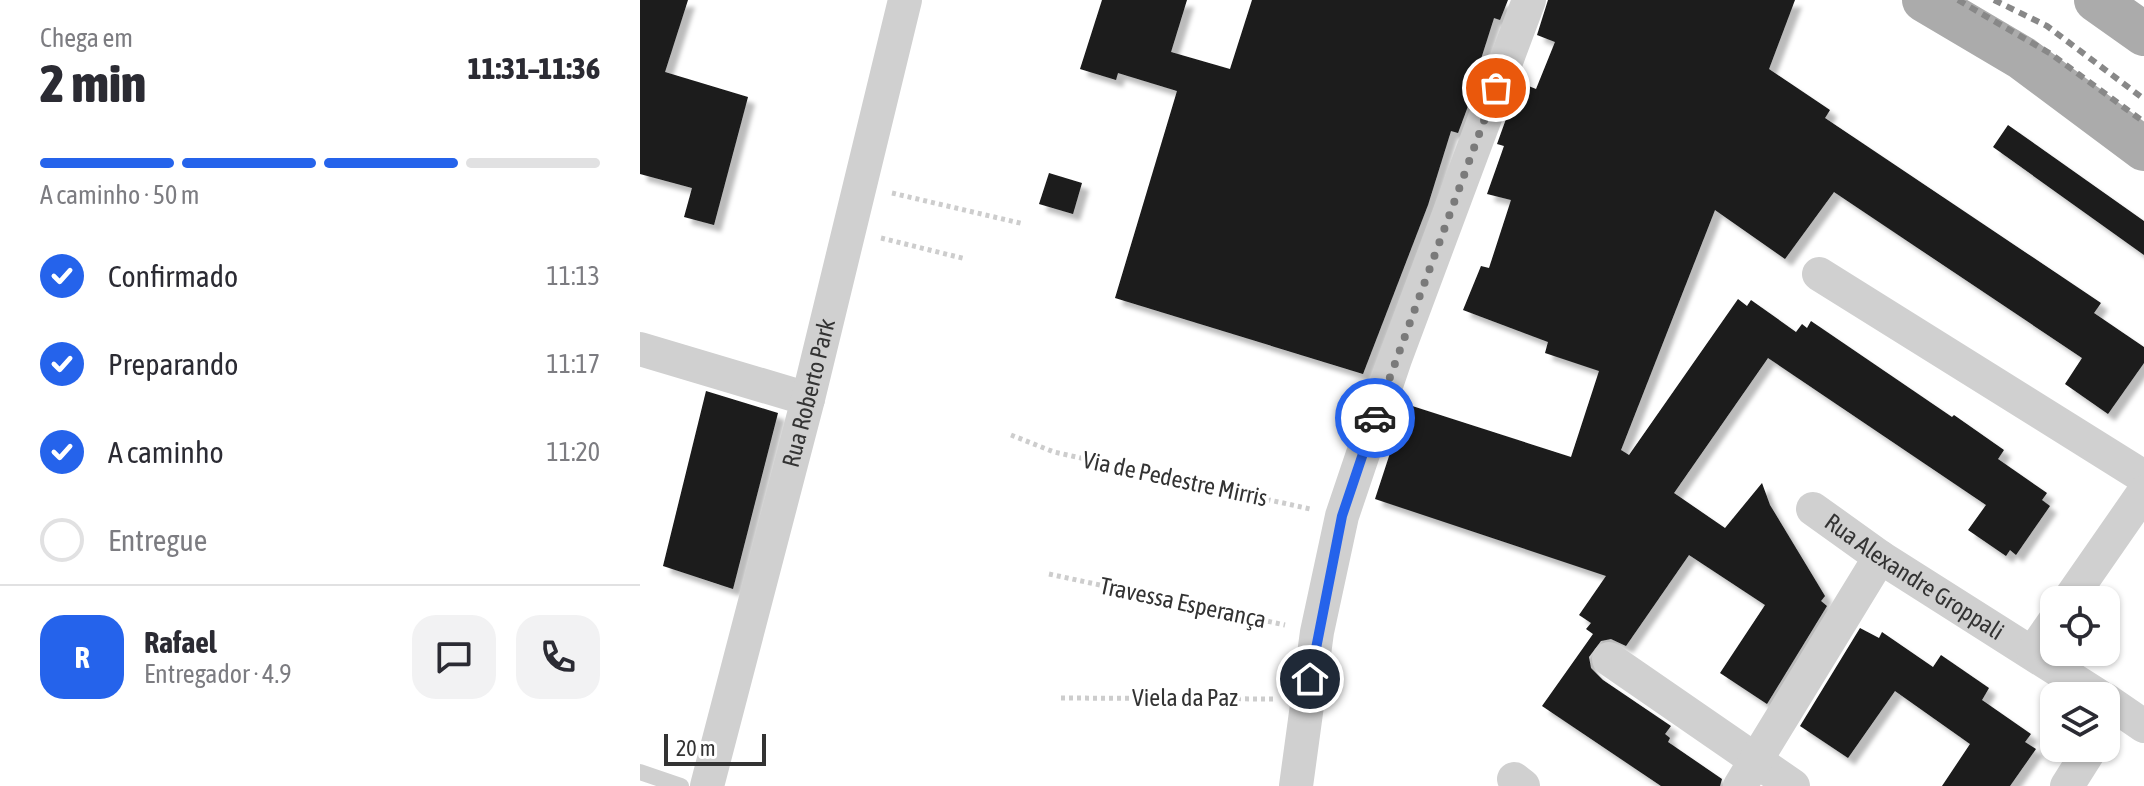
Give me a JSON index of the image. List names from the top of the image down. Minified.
{"streets":{"street":["Rua Roberto Park","Rua Alexandre Groppali"],"path":["Via de Pedestre Mirris","Travessa Esperança","Viela da Paz"]},"scale_bar":"20 m","page":{"heading":["2 min","Chega em","11:31–11:36"],"panel":["Rafael","Entregador · 4.9"],"bar":"A caminho · 50 m","list":[["Confirmado","11:13"],["Preparando","11:17"],["A caminho","11:20"],"Entregue"],"round":"R","scale":"20 m"}}
